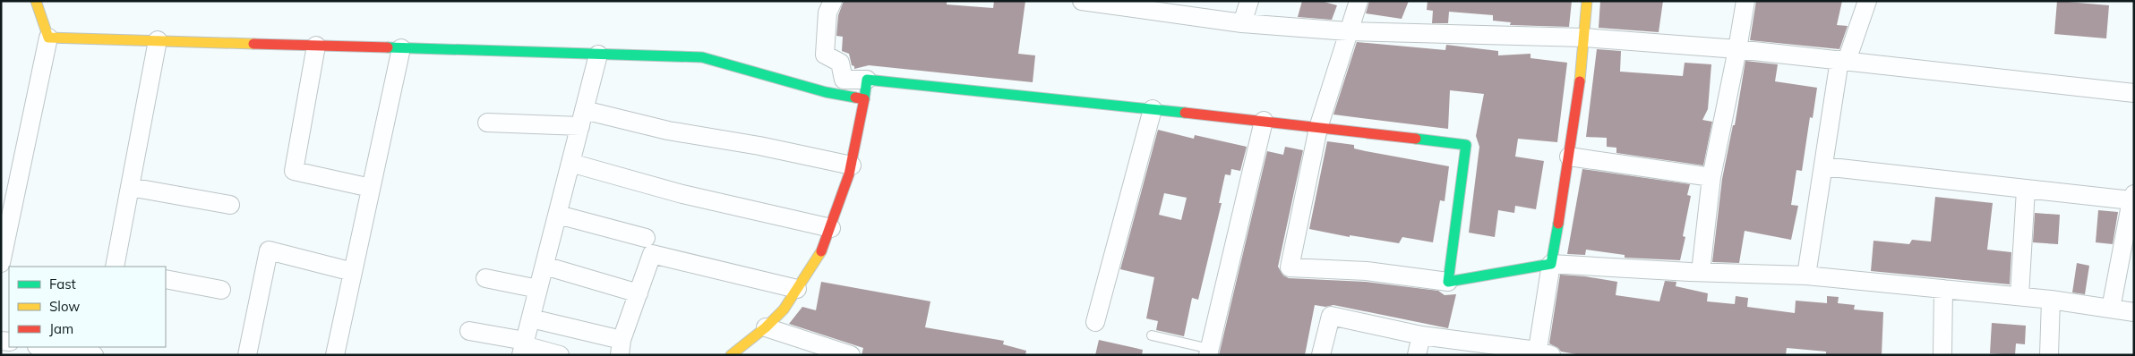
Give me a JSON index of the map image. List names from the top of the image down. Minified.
{"legend":["Fast","Slow","Jam"]}
